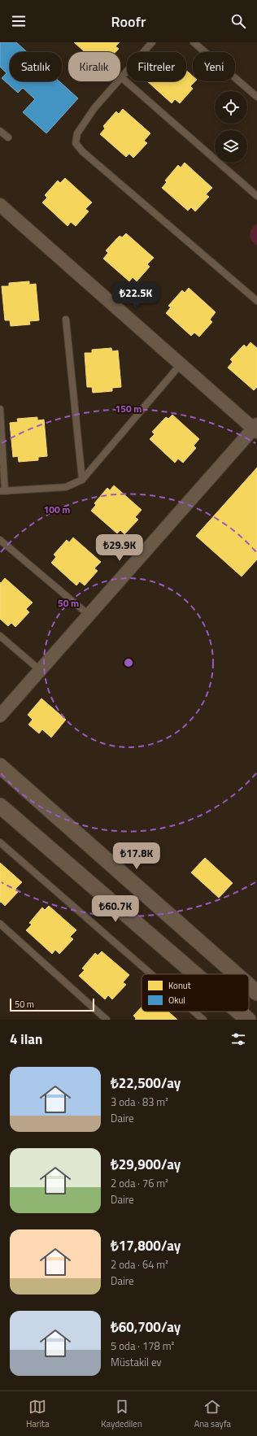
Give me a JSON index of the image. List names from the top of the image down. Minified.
{"legend":["Konut","Okul"],"scale_bar":"50 m","page":{"header":"Roofr","chip":["Satılık","Kiralık","Filtreler","Yeni"],"price":["₺22.5K","₺29.9K","₺17.8K","₺60.7K"],"scale":"50 m","heading":"4 ilan","list":[{"name":"₺22,500/ay","note":"3 oda · 83 m² · Daire"},{"name":"₺29,900/ay","note":"2 oda · 76 m² · Daire"},{"name":"₺17,800/ay","note":"2 oda · 64 m² · Daire"},{"name":"₺60,700/ay","note":"5 oda · 178 m² · Müstakil ev"}],"tabs":["Harita","Kaydedilen","Ana sayfa"]},"rings":["150 m","100 m","50 m"]}
